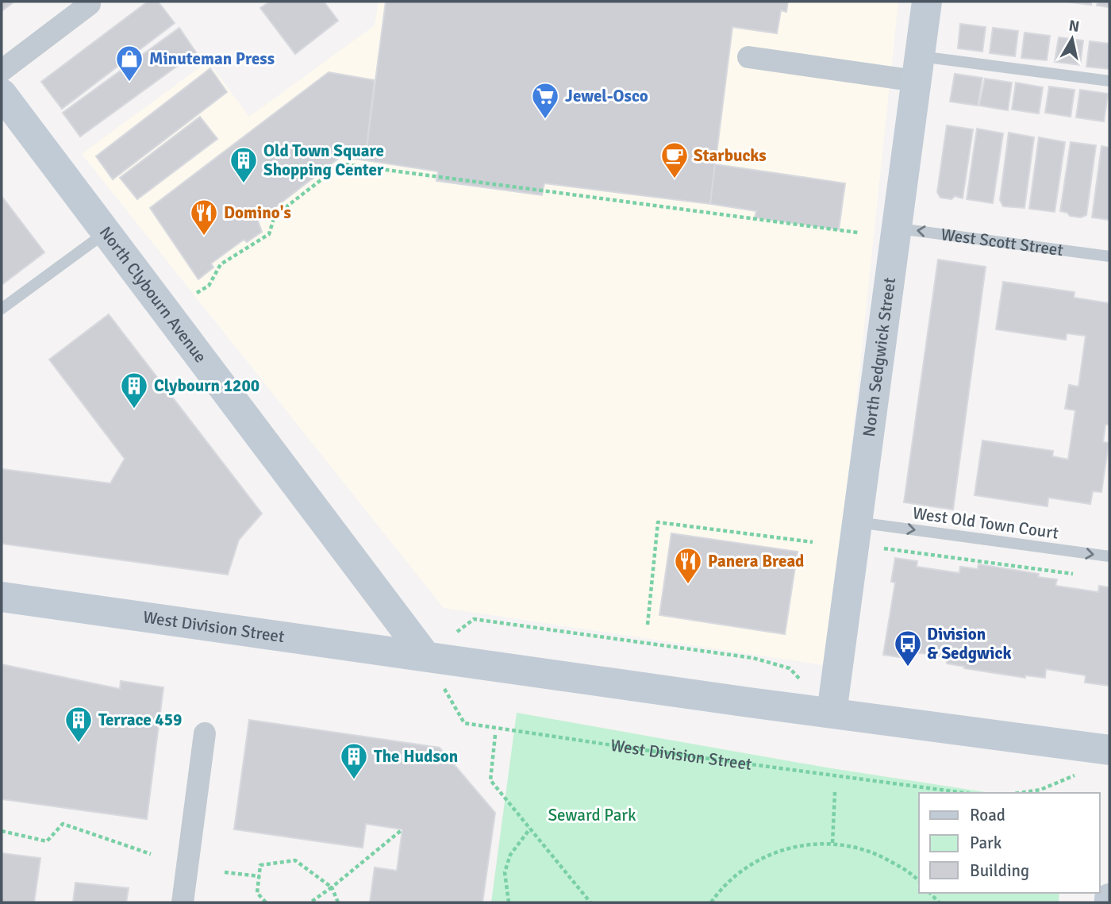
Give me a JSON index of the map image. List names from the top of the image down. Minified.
{"streets":{"main road":["North Clybourn Avenue","North Sedgwick Street","West Division Street"],"lane":["West Scott Street","West Old Town Court"]},"crossings":[["West Scott Street","North Sedgwick Street"],["North Clybourn Avenue","West Division Street"],["North Sedgwick Street","West Old Town Court"],["North Sedgwick Street","West Division Street"]],"one_way":["West Scott Street","West Old Town Court"],"parks":["Seward Park"],"places":{"shop":["Minuteman Press"],"supermarket":["Jewel-Osco"],"cafe":["Starbucks"],"building":["Old Town Square Shopping Center","Clybourn 1200","Terrace 459","The Hudson"],"restaurant":["Domino's","Panera Bread"],"bus stop":["Division & Sedgwick"]},"legend":["Road","Park","Building"],"north":"top"}
